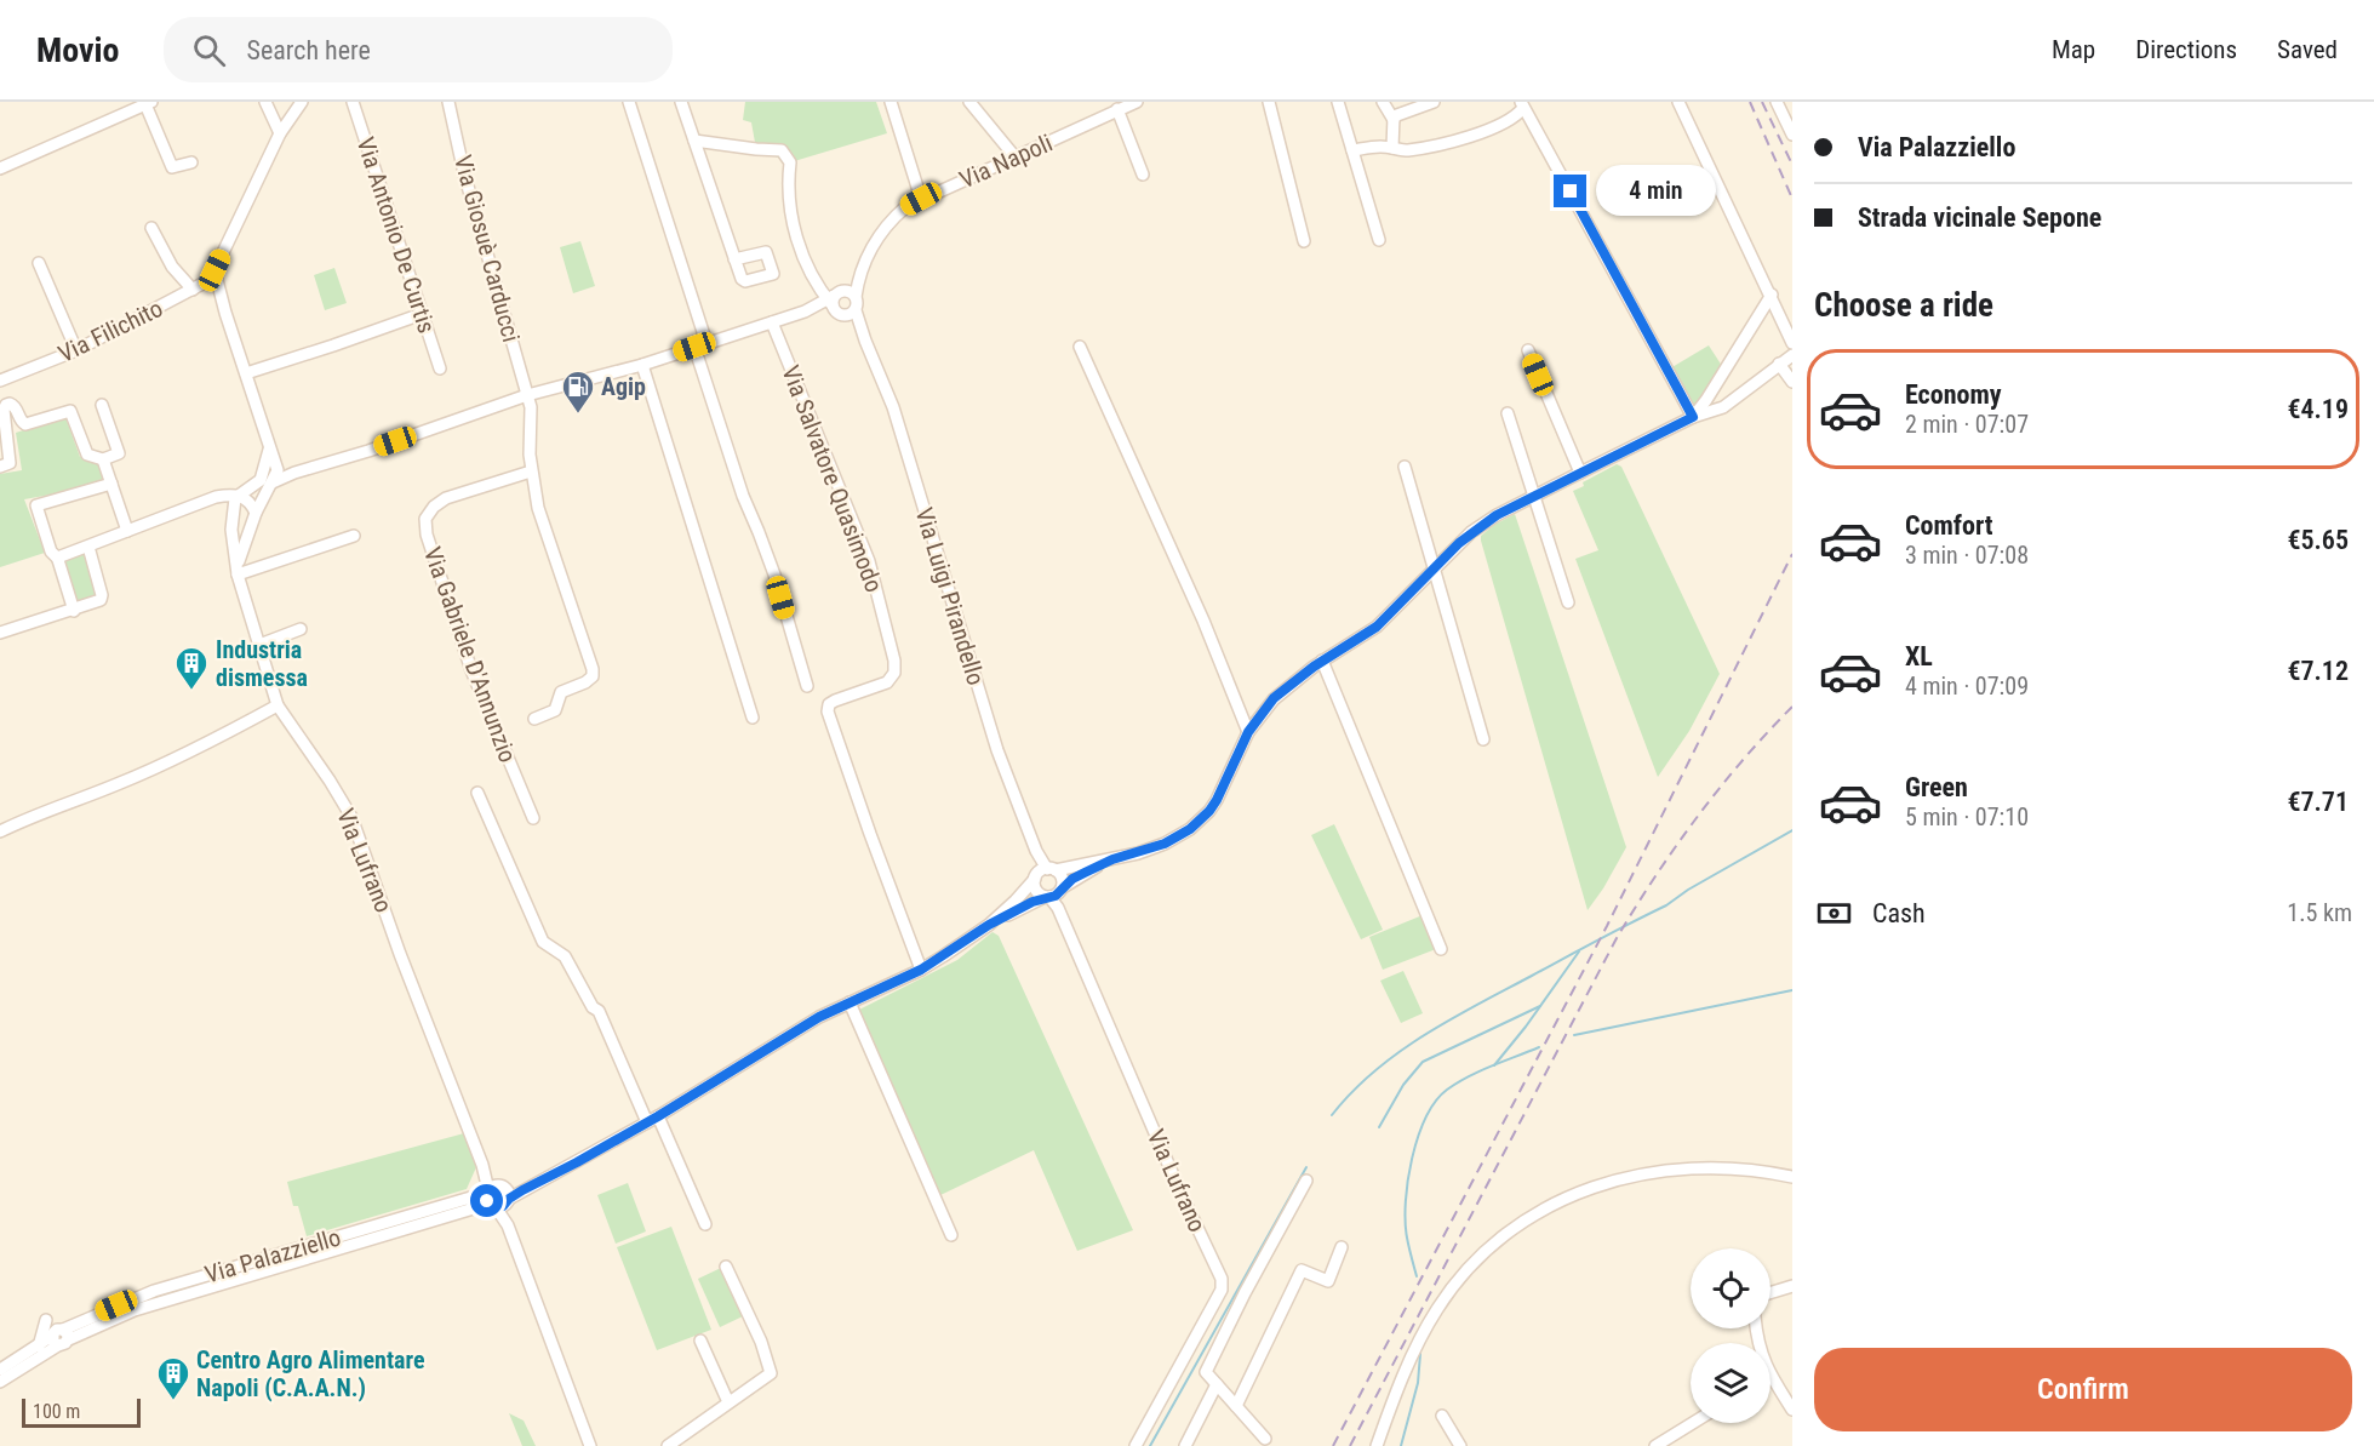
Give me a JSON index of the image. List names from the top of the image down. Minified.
{"streets":{"street":["Via Napoli","Via Antonio De Curtis","Via Giosuè Carducci","Via Filichito","Via Salvatore Quasimodo","Via Luigi Pirandello","Via Gabriele D'Annunzio","Via Lufrano","Via Palazziello"]},"crossings":[["Via Napoli","Via Luigi Pirandello"],["Via Giosuè Carducci","Via Gabriele D'Annunzio"],["Via Salvatore Quasimodo","Via Palazziello"],["Via Luigi Pirandello","Via Palazziello"],["Via Lufrano","Via Palazziello"]],"places":{"fuel station":["Agip"],"building":["Industria dismessa","Centro Agro Alimentare Napoli (C.A.A.N.)"]},"scale_bar":"100 m","page":{"header":"Movio","search":"Search here","nav":["Map","Directions","Saved"],"banner":["Via Palazziello","Strada vicinale Sepone"],"bubble":"4 min","heading":"Choose a ride","list":[{"name":"Economy","note":"2 min · 07:07","value":"€4.19"},{"name":"Comfort","note":"3 min · 07:08","value":"€5.65"},{"name":"XL","note":"4 min · 07:09","value":"€7.12"},{"name":"Green","note":"5 min · 07:10","value":"€7.71"}],"pay":["Cash","1.5 km"],"buttons":"Confirm","scale":"100 m"}}
